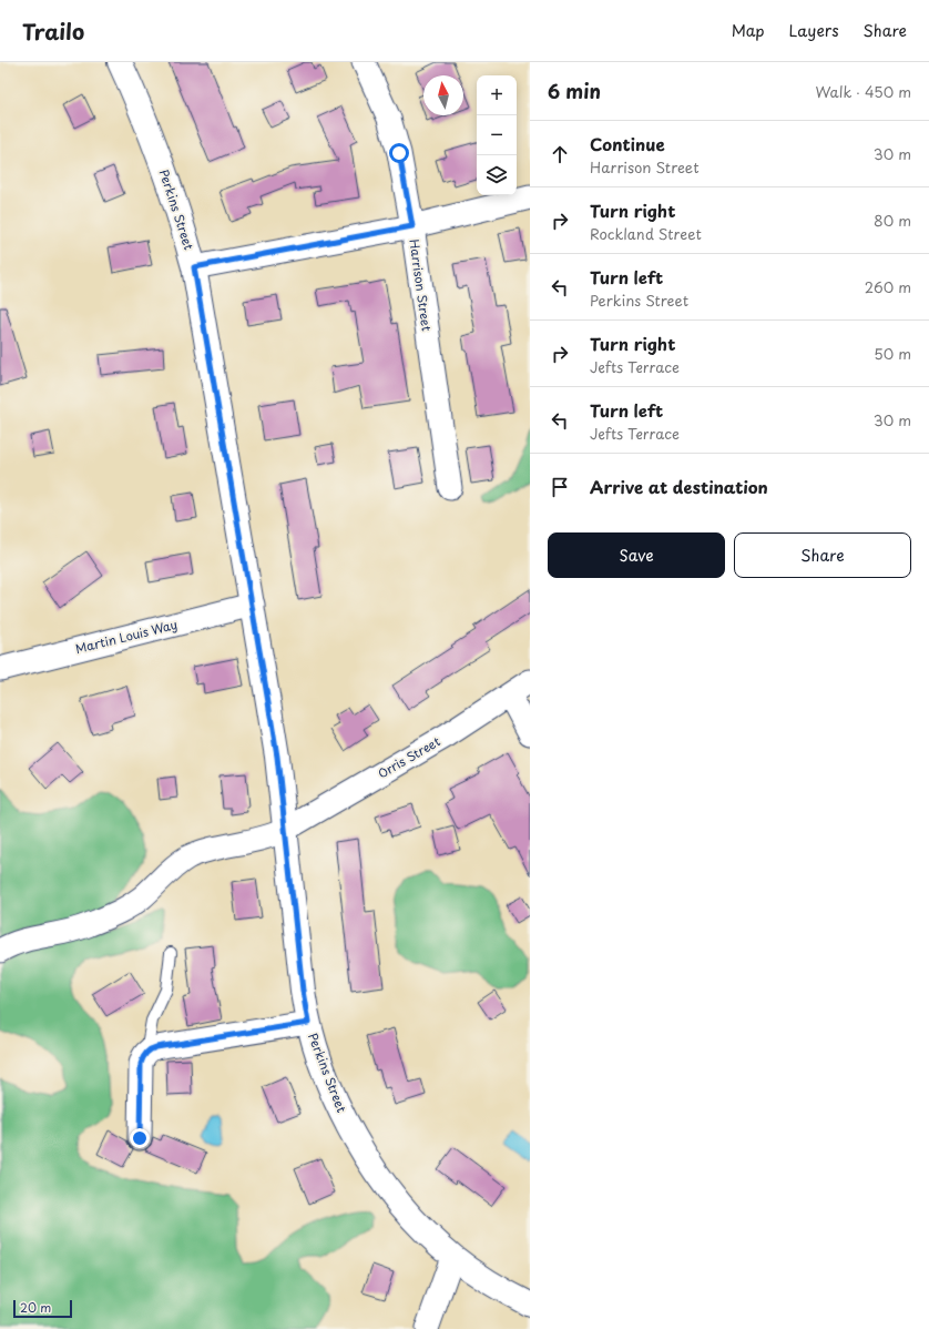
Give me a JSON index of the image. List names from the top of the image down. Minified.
{"streets":{"street":["Perkins Street","Harrison Street","Martin Louis Way","Orris Street"]},"crossings":[["Perkins Street","Martin Louis Way"],["Perkins Street","Orris Street"]],"scale_bar":"20 m","north":"top","page":{"header":"Trailo","nav":["Map","Layers","Share"],"heading":["6 min","Walk · 450 m"],"map_buttons":["+","−"],"list":[["Continue","Harrison Street","30 m"],["Turn right","Rockland Street","80 m"],["Turn left","Perkins Street","260 m"],["Turn right","Jefts Terrace","50 m"],["Turn left","Jefts Terrace","30 m"],"Arrive at destination"],"buttons":["Save","Share"],"scale":"20 m"}}
